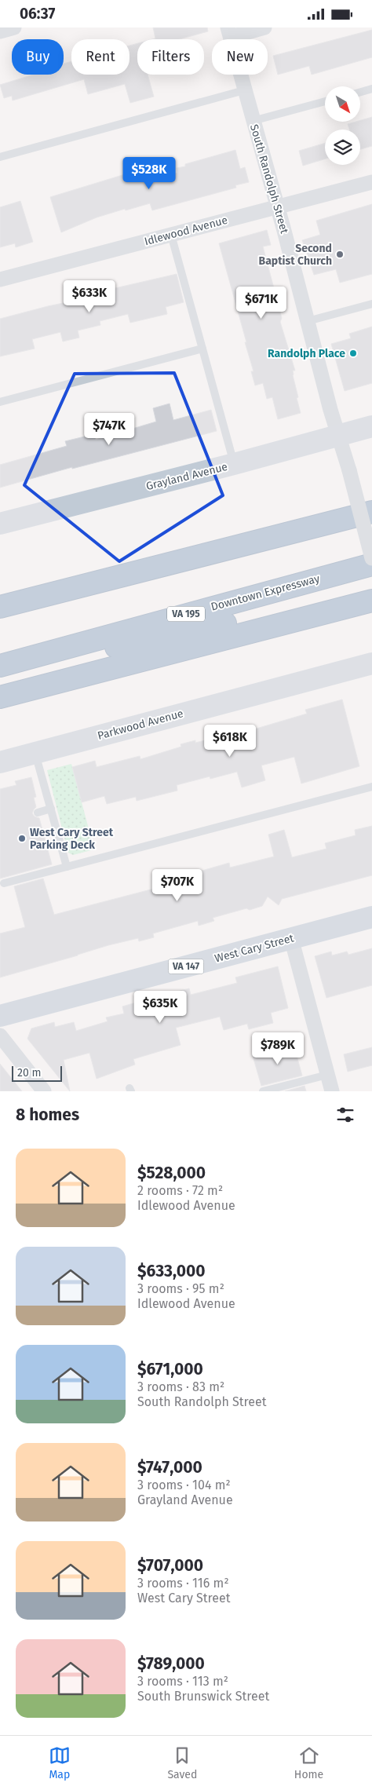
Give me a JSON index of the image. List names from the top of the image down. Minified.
{"streets":{"highway":["Downtown Expressway","VA 195"],"main road":["West Cary Street","VA 147"],"street":["South Randolph Street","Idlewood Avenue","Grayland Avenue","Parkwood Avenue"]},"crossings":[["South Randolph Street","Idlewood Avenue"],["South Randolph Street","Grayland Avenue"]],"places":["Second Baptist Church","Randolph Place","West Cary Street Parking Deck"],"scale_bar":"20 m","north":"bottom right","page":{"status":"06:37","chip":["Buy","Rent","Filters","New"],"price":["$528K","$633K","$671K","$747K","$618K","$707K","$635K","$789K"],"scale":"20 m","heading":"8 homes","list":[{"name":"$528,000","note":"2 rooms · 72 m² · Idlewood Avenue"},{"name":"$633,000","note":"3 rooms · 95 m² · Idlewood Avenue"},{"name":"$671,000","note":"3 rooms · 83 m² · South Randolph Street"},{"name":"$747,000","note":"3 rooms · 104 m² · Grayland Avenue"},{"name":"$707,000","note":"3 rooms · 116 m² · West Cary Street"},{"name":"$789,000","note":"3 rooms · 113 m² · South Brunswick Street"}],"tabs":["Map","Saved","Home"]}}
